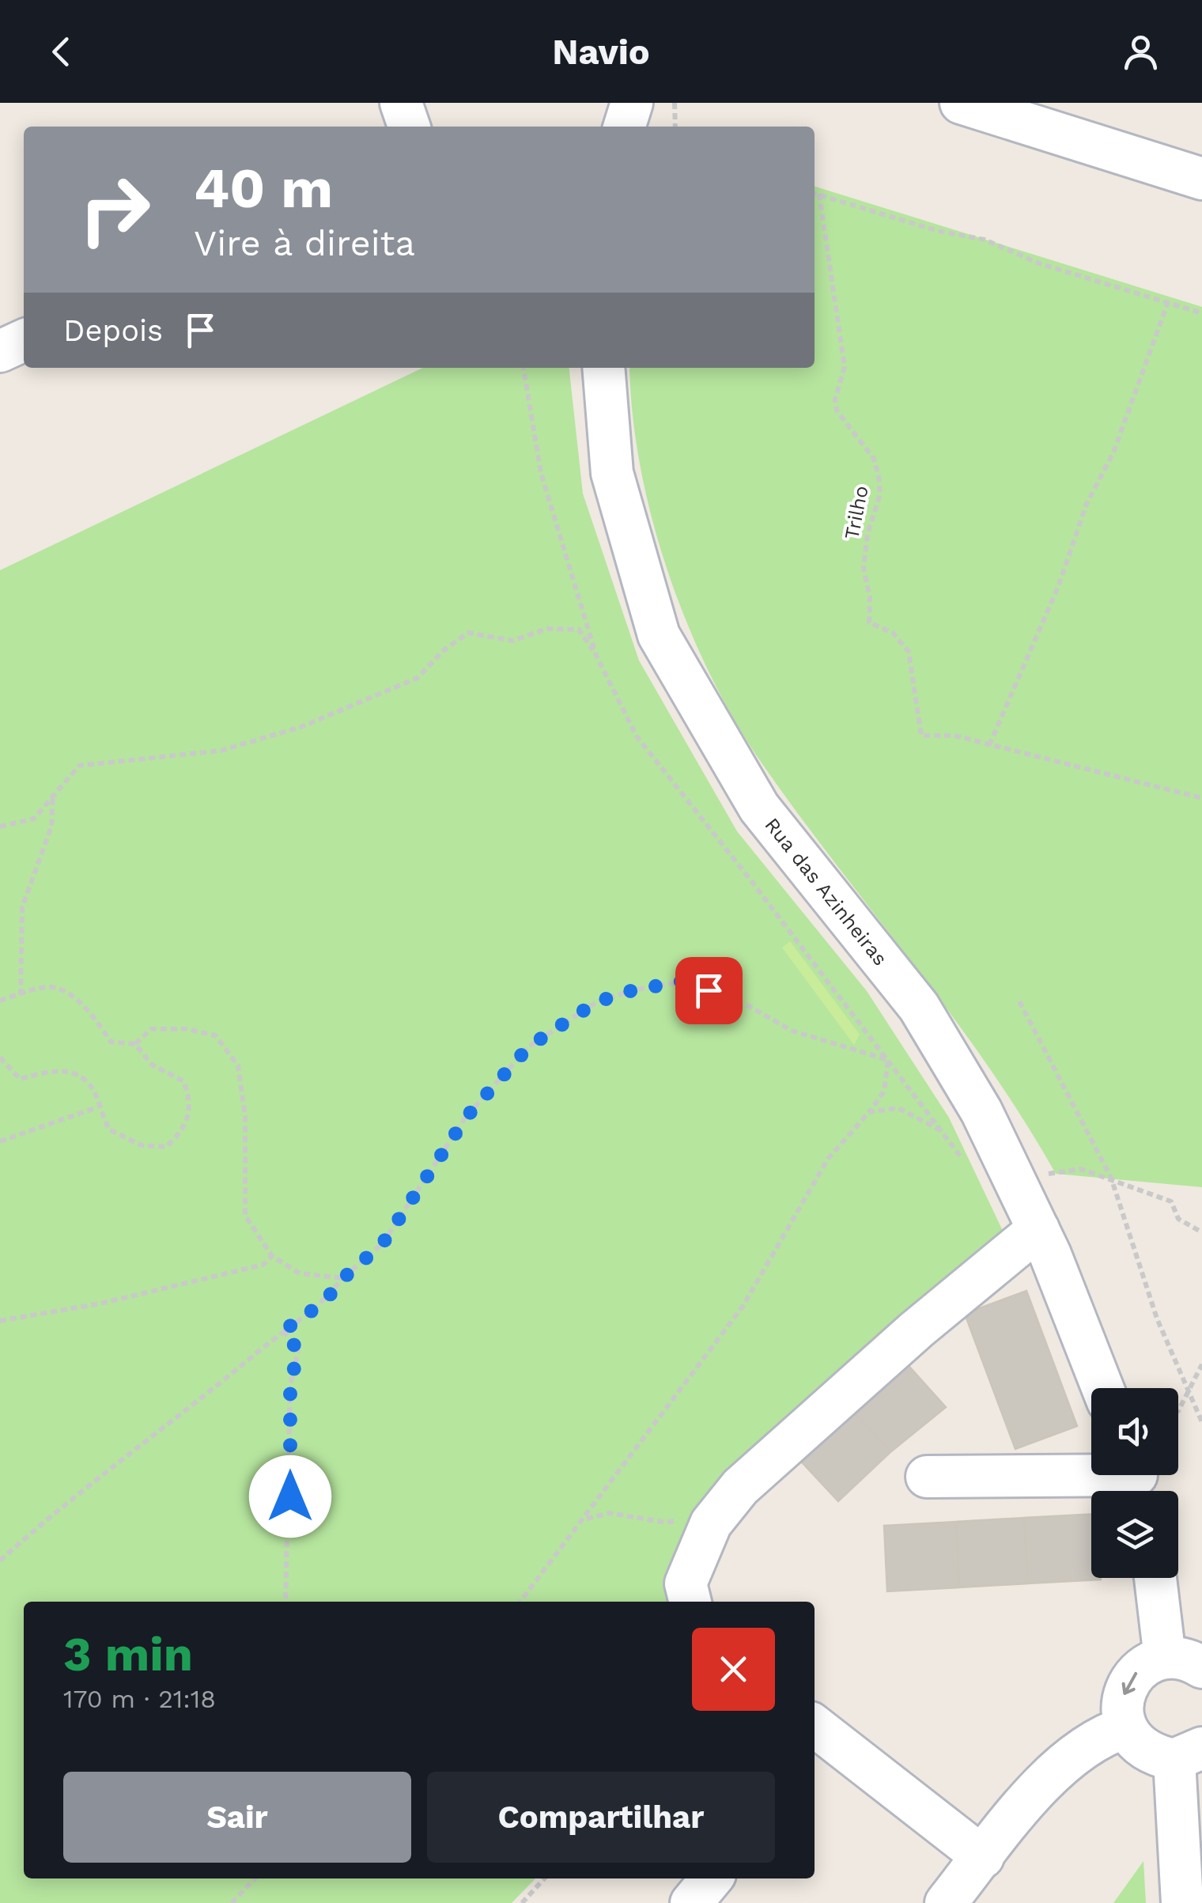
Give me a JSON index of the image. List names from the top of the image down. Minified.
{"streets":{"street":["Rua das Azinheiras"],"path":["Trilho"]},"page":{"header":"Navio","turn":["40 m","Vire à direita"],"then":"Depois","heading":["3 min","170 m · 21:18"],"buttons":["Sair","Compartilhar"]}}
